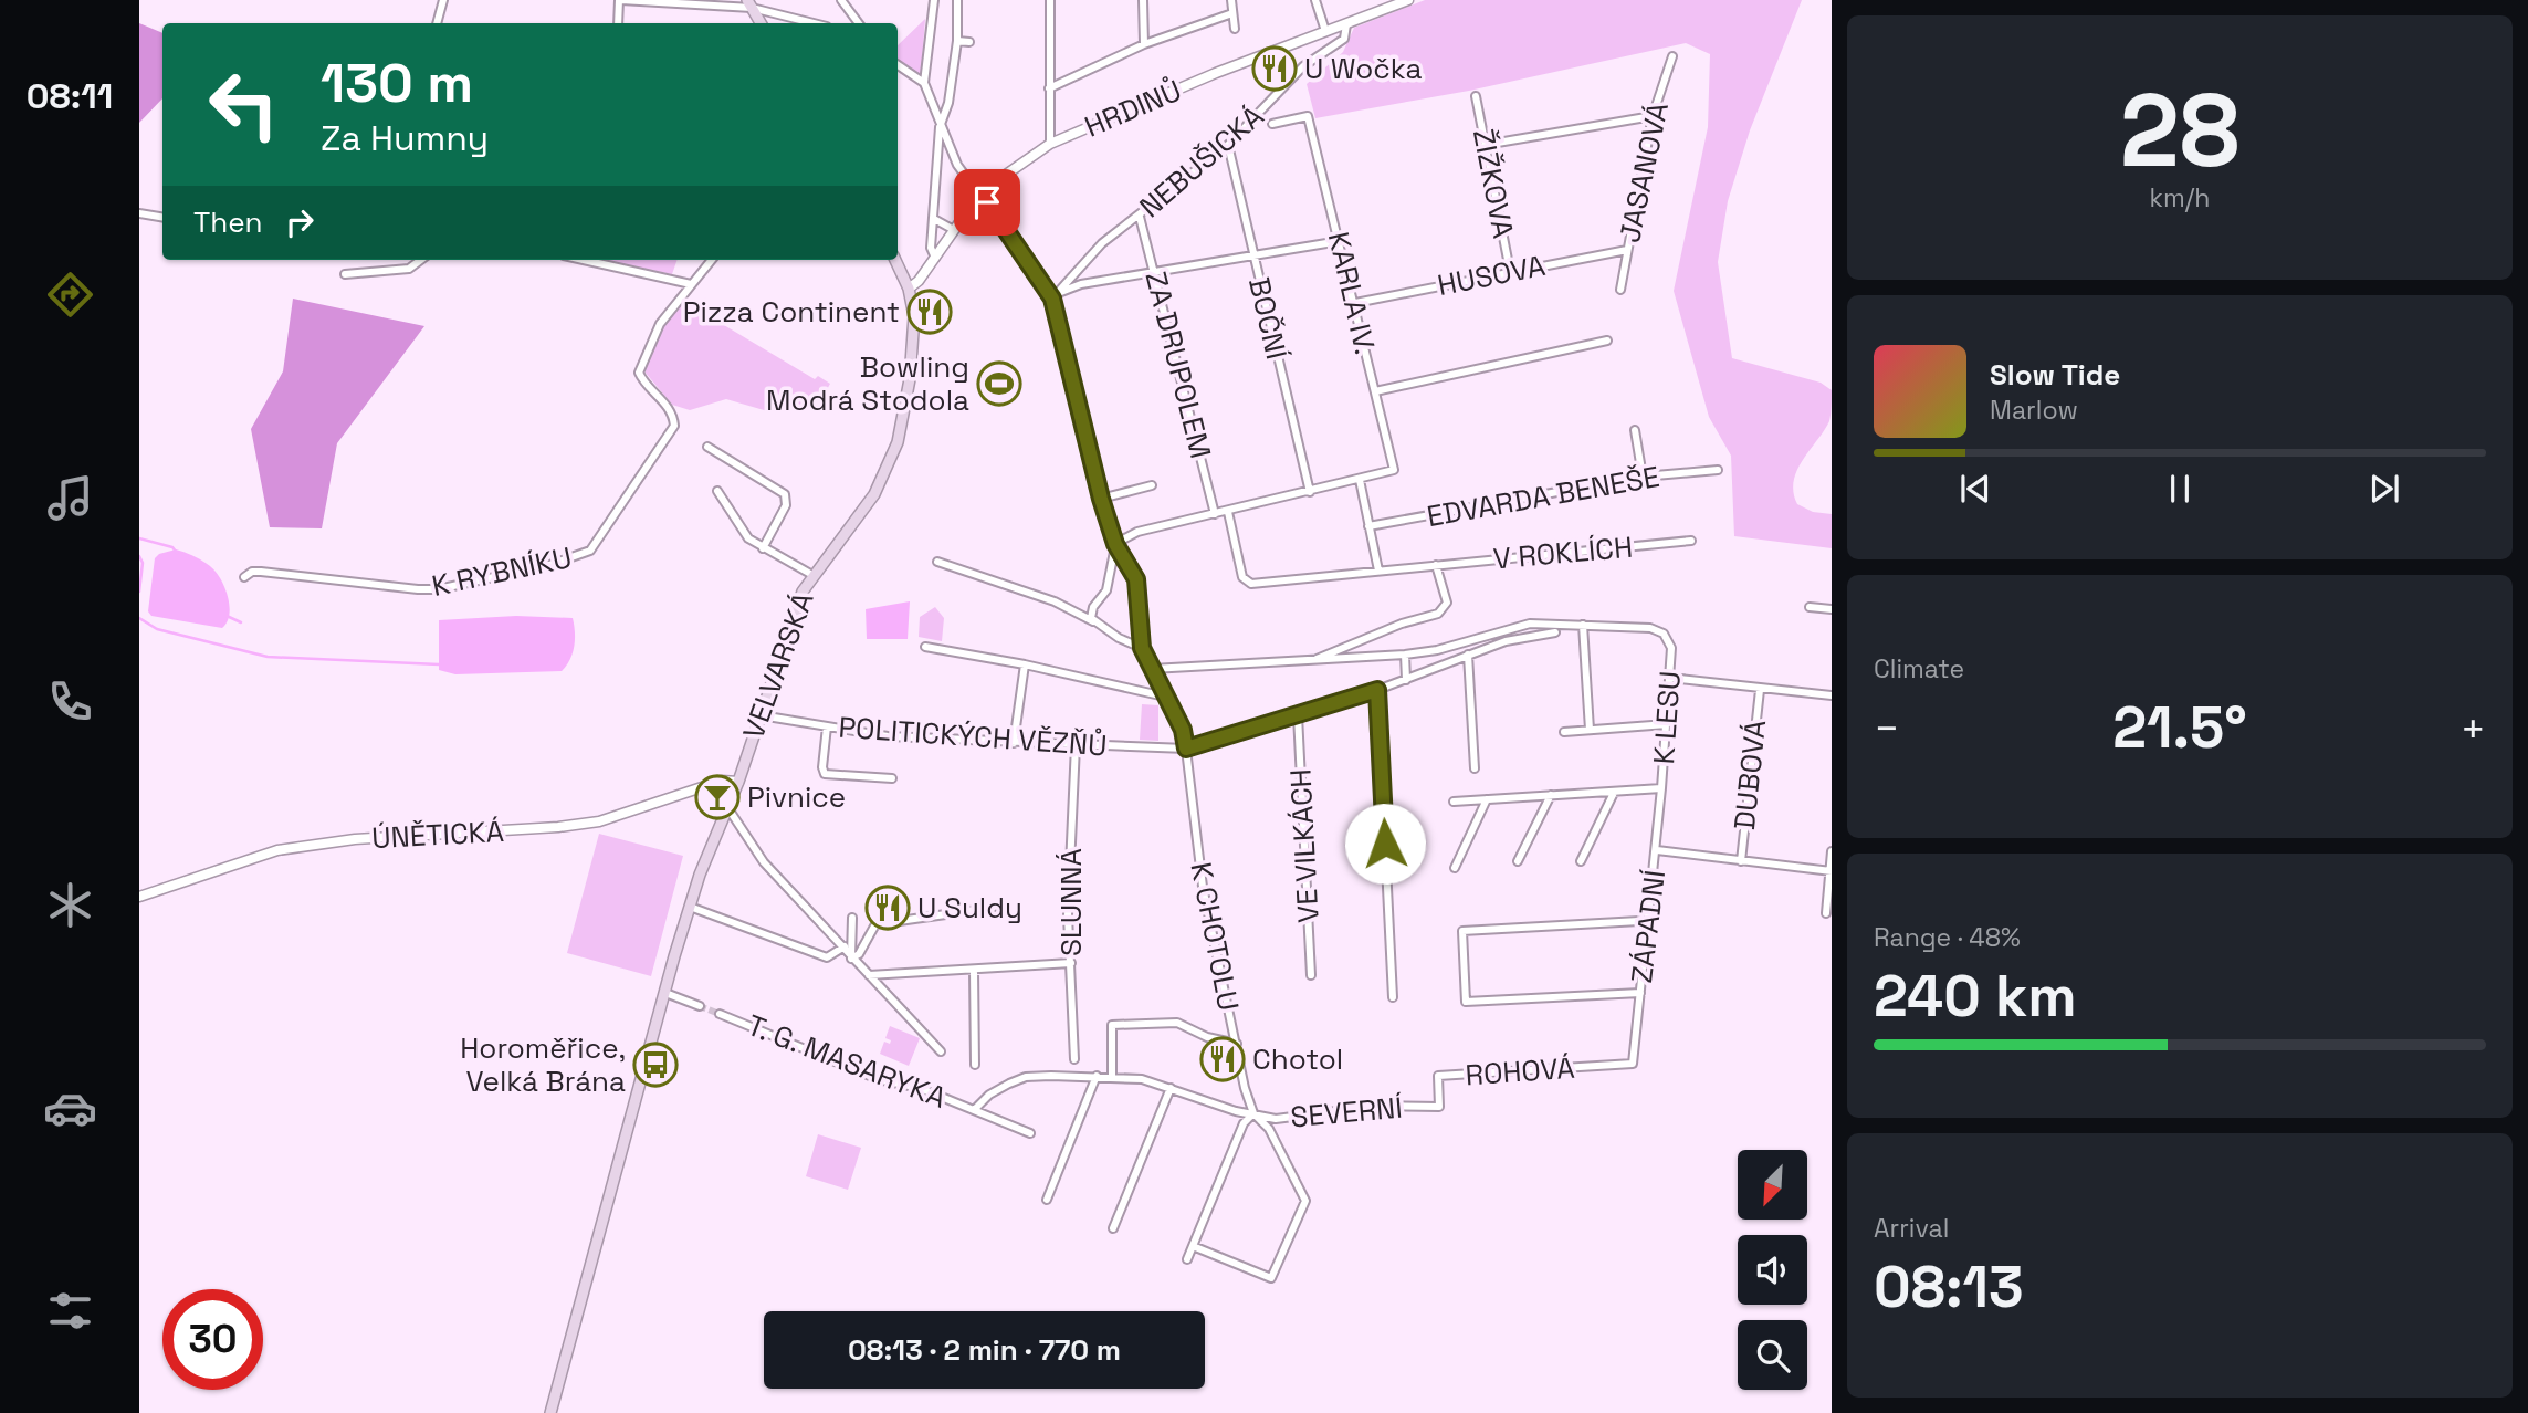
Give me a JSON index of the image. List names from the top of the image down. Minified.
{"streets":{"main road":["VELVARSKÁ"],"street":["HRDINŮ","NEBUŠICKÁ","JASANOVÁ","ŽIŽKOVA","HUSOVA","KARLA IV.","BOČNÍ","ZA DRUPOLEM","EDVARDA BENEŠE","V ROKLÍCH","K RYBNÍKU","K LESU","POLITICKÝCH VĚZŇŮ","DUBOVÁ","ÚNĚTICKÁ","VE VILKÁCH","SLUNNÁ","ZÁPADNÍ","K CHOTOLU","T. G. MASARYKA","ROHOVÁ","SEVERNÍ"]},"crossings":[["HRDINŮ","NEBUŠICKÁ"],["HRDINŮ","VELVARSKÁ"],["NEBUŠICKÁ","BOČNÍ"],["NEBUŠICKÁ","ZA DRUPOLEM"],["JASANOVÁ","HUSOVA"],["ŽIŽKOVA","HUSOVA"],["HUSOVA","KARLA IV."],["VELVARSKÁ","POLITICKÝCH VĚZŇŮ"],["VELVARSKÁ","ÚNĚTICKÁ"],["K LESU","ZÁPADNÍ"],["K LESU","K CHOTOLU"],["POLITICKÝCH VĚZŇŮ","VE VILKÁCH"],["POLITICKÝCH VĚZŇŮ","SLUNNÁ"],["POLITICKÝCH VĚZŇŮ","K CHOTOLU"],["ZÁPADNÍ","ROHOVÁ"],["K CHOTOLU","T. G. MASARYKA"],["K CHOTOLU","SEVERNÍ"],["T. G. MASARYKA","SEVERNÍ"],["ROHOVÁ","SEVERNÍ"]],"places":{"restaurant":["U Wočka","Pizza Continent","U Suldy","Chotol"],"sports":["Bowling Modrá Stodola"],"bar":["Pivnice"],"bus stop":["Horoměřice, Velká Brána"]},"north":"bottom left","page":{"tabs":"08:11","tile":[["28","km/h"],"Climate",["Range · 48%","240 km"],["Arrival","08:13"]],"turn":["130 m","Za Humny"],"then":"Then","song":["Slow Tide","Marlow"],"heat":["−","21.5°","+"],"limit":"30","trip":"08:13 · 2 min · 770 m"}}
